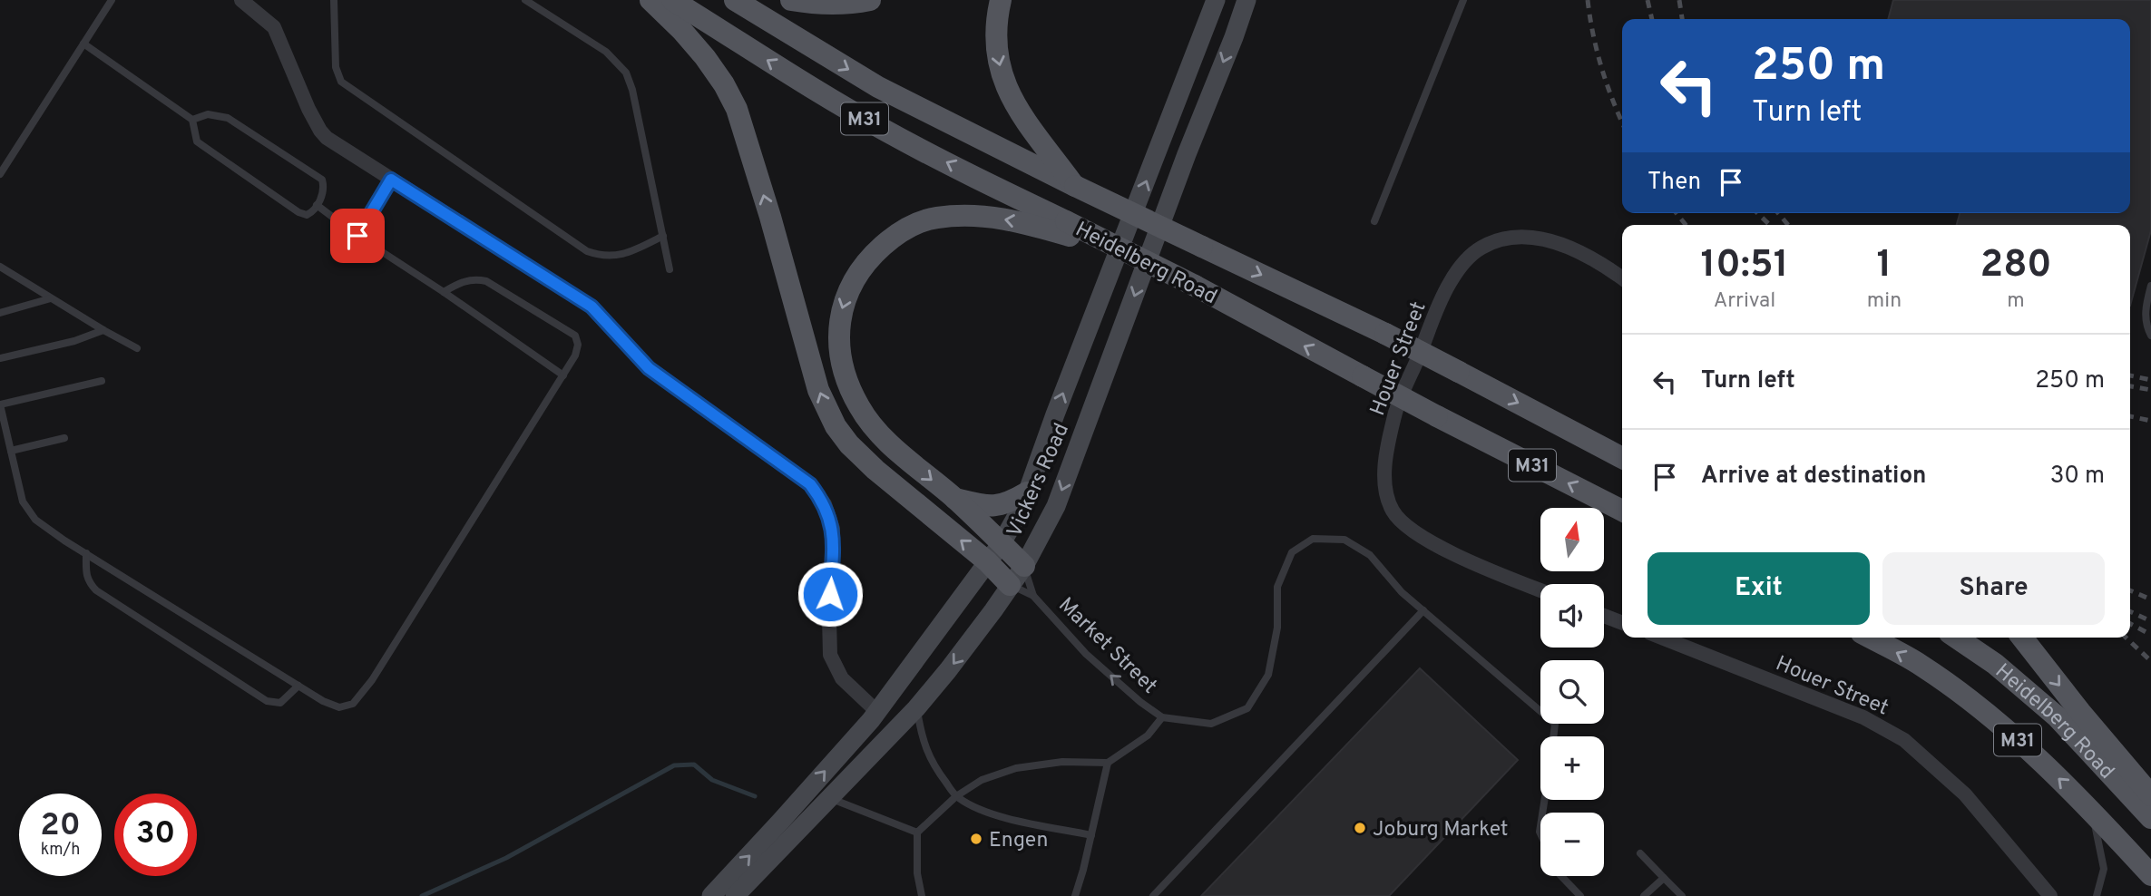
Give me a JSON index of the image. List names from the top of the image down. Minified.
{"streets":{"main road":["M31","Heidelberg Road","Vickers Road"],"street":["Houer Street"],"lane":["Market Street"]},"crossings":[["Vickers Road","Market Street"]],"places":["Joburg Market","Engen"],"north":"top","page":{"turn":["250 m","Turn left"],"then":"Then","eta":["10:51","Arrival","1","min","280","m"],"list":[{"name":"Turn left","value":"250 m"},{"name":"Arrive at destination","value":"30 m"}],"map_buttons":["+","−"],"buttons":["Exit","Share"],"speed":"20 km/h","limit":"30"}}
